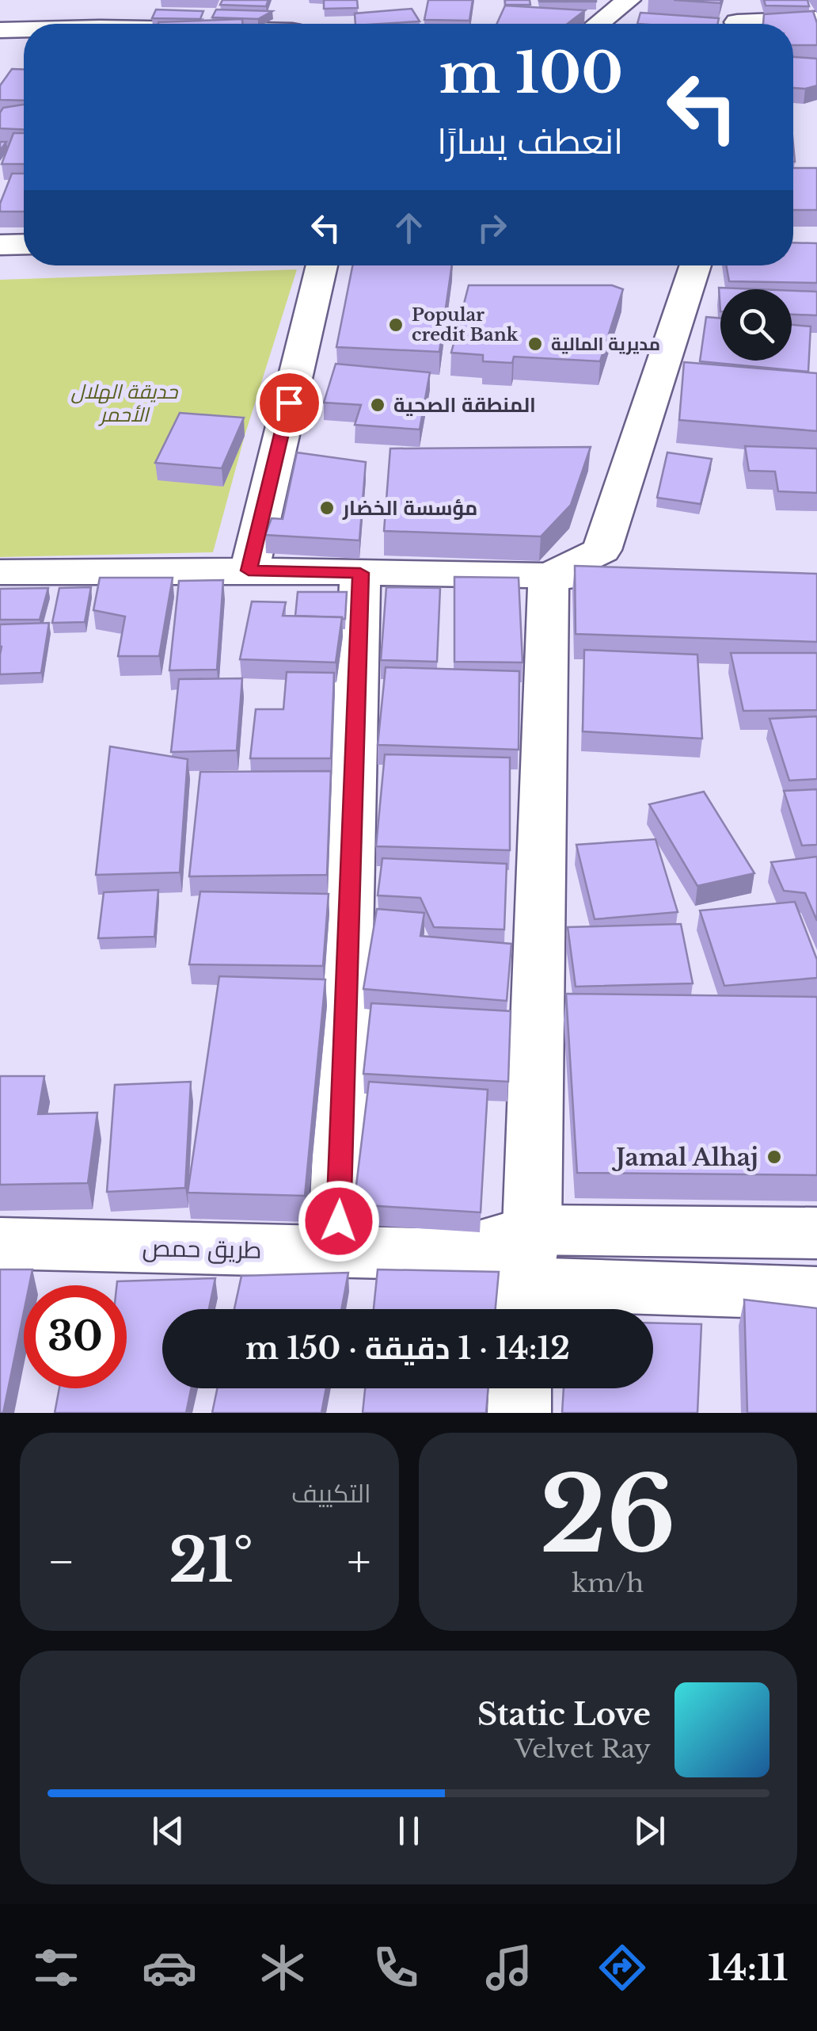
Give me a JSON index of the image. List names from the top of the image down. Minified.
{"streets":{"street":["طريق حمص"]},"parks":["حديقة الهلال الأحمر"],"places":["Popular credit Bank","مديرية المالية","المنطقة الصحية","مؤسسة الخضار","Jamal Alhaj"],"page":{"turn":["100 m","انعطف يسارًا"],"limit":"30","trip":"14:12 · 1 دقيقة · 150 m","tile":[["26","km/h"],"التكييف"],"heat":["−","21°","+"],"song":["Static Love","Velvet Ray"],"tabs":"14:11"}}
